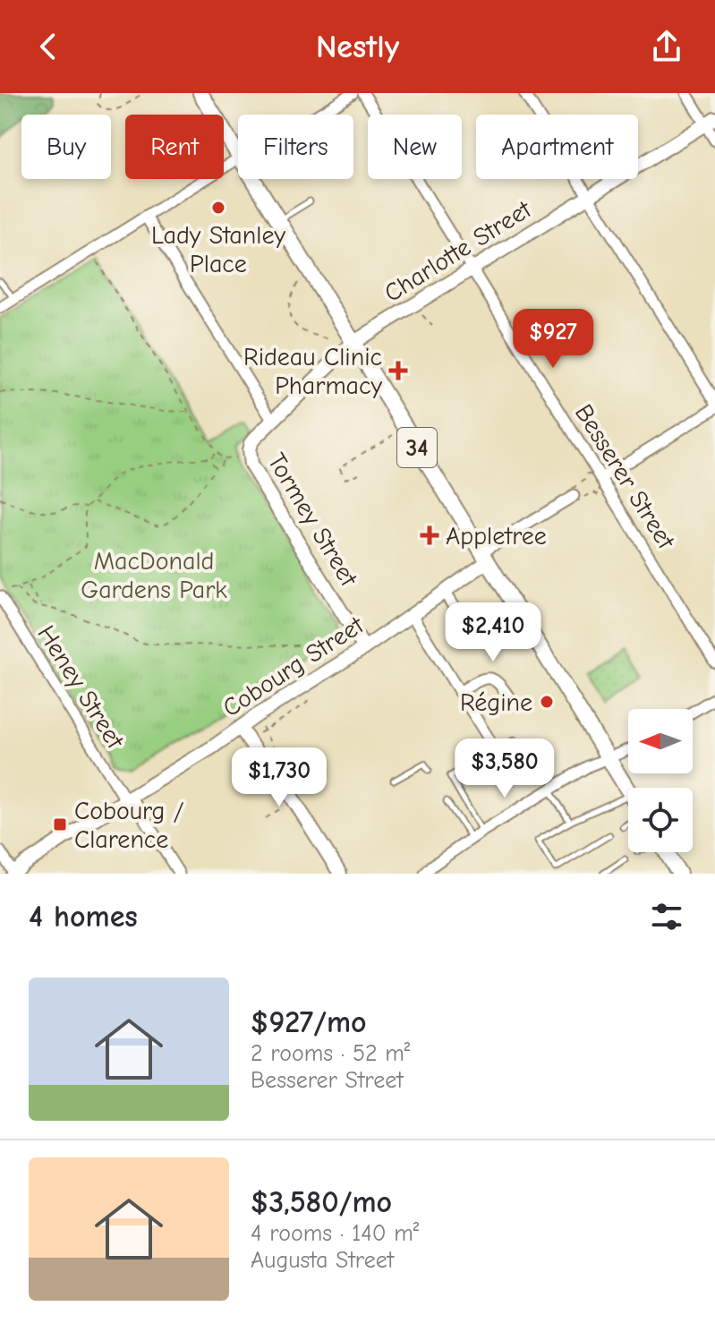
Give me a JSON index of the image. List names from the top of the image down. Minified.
{"streets":{"main road":["34"],"street":["Charlotte Street","Besserer Street","Tormey Street","Cobourg Street","Heney Street"]},"crossings":[["Charlotte Street","34"],["Charlotte Street","Besserer Street"],["Charlotte Street","Tormey Street"],["34","Cobourg Street"],["Tormey Street","Cobourg Street"],["Cobourg Street","Heney Street"]],"parks":["MacDonald Gardens Park"],"places":{"other":["Lady Stanley Place","Régine"],"health":["Rideau Clinic Pharmacy","Appletree"],"transit":["Cobourg / Clarence"]},"north":"left","page":{"header":"Nestly","chip":["Buy","Rent","Filters","New","Apartment"],"price":["$927","$2,410","$3,580","$1,730"],"heading":"4 homes","list":[{"name":"$927/mo","note":"2 rooms · 52 m² · Besserer Street"},{"name":"$3,580/mo","note":"4 rooms · 140 m² · Augusta Street"}]}}
